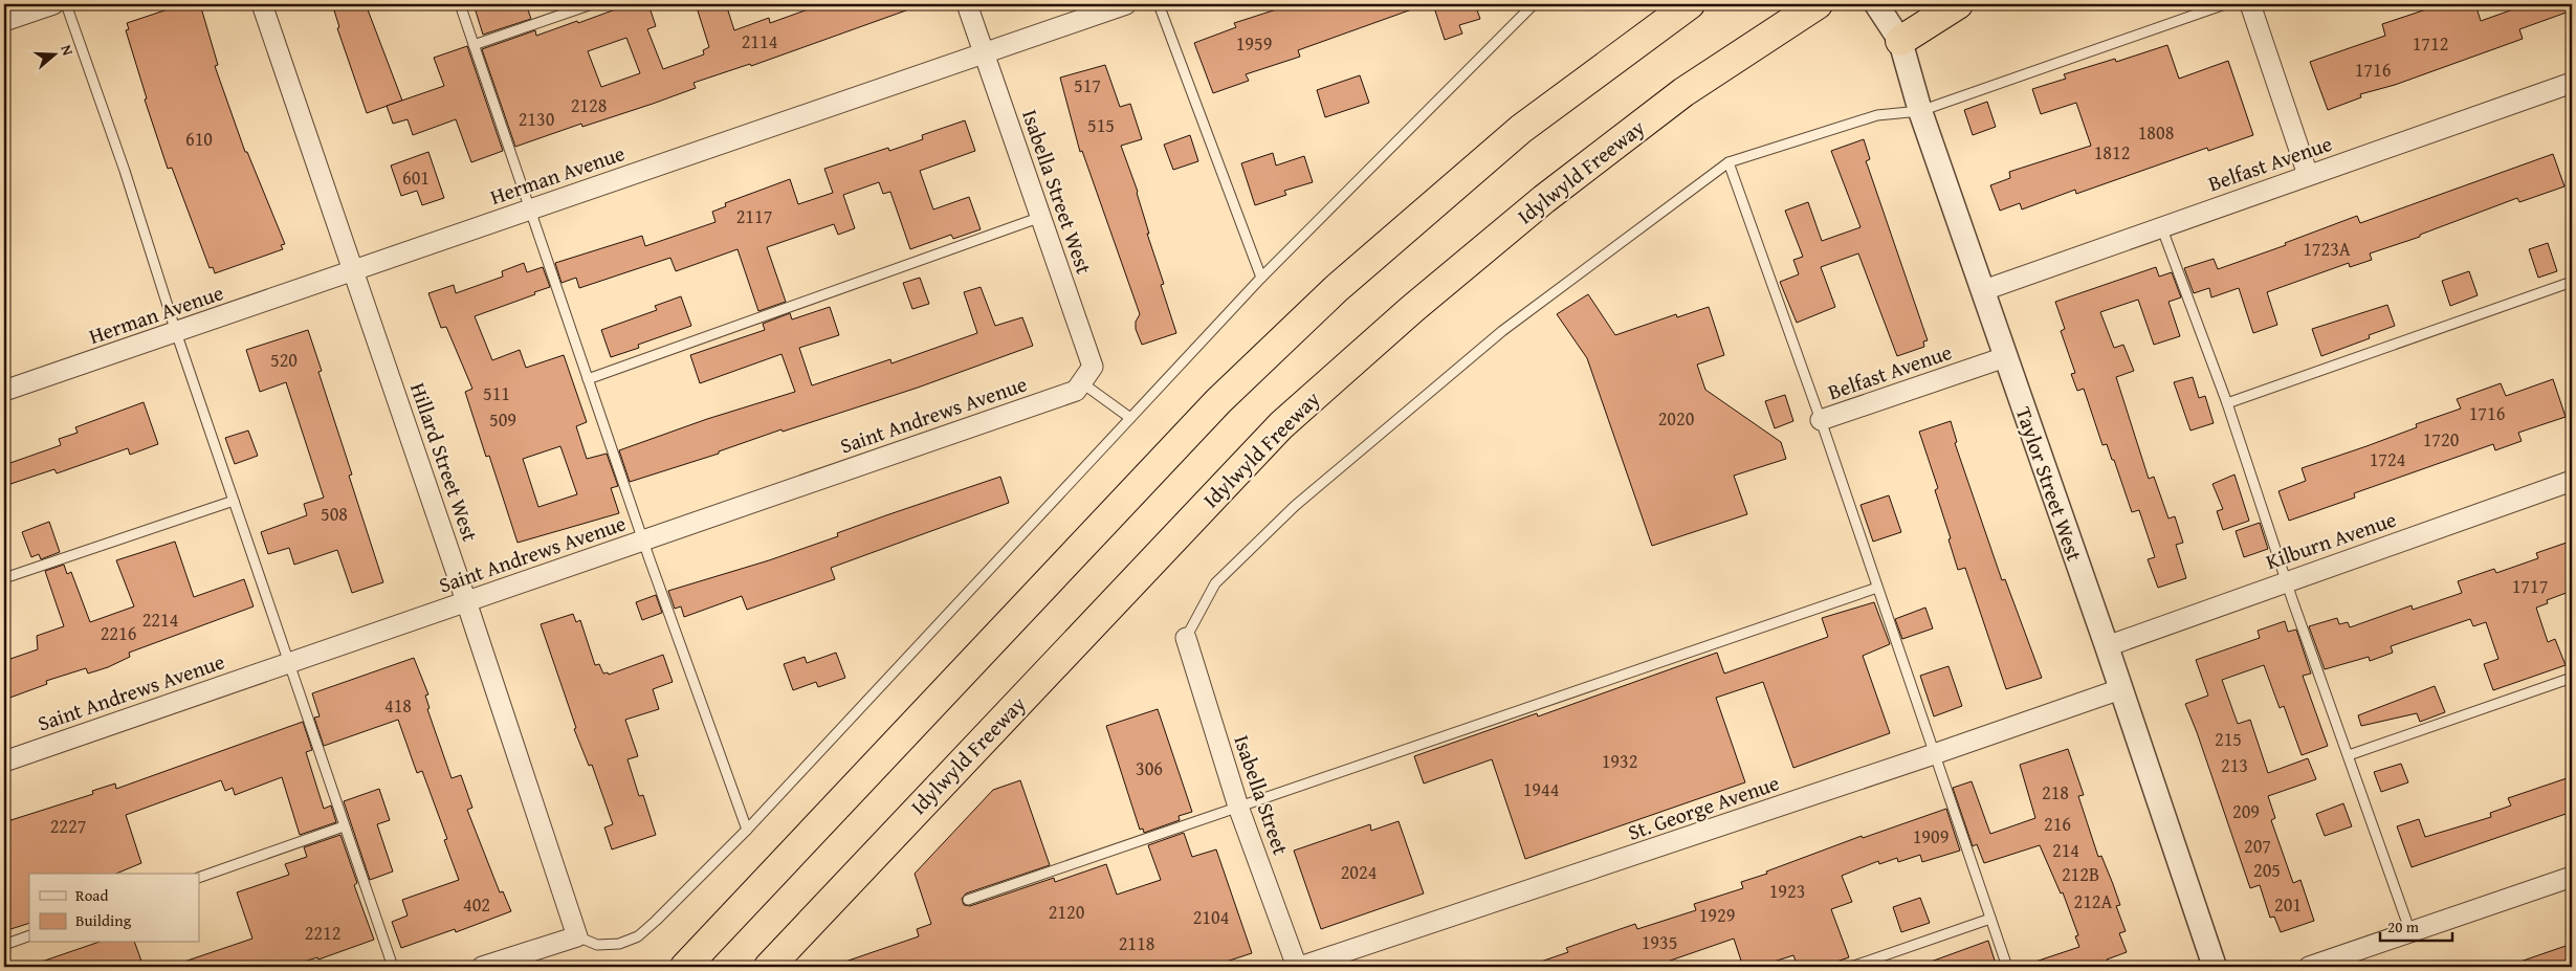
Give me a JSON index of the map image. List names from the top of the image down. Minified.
{"streets":{"highway":["Idylwyld Freeway"],"street":["Belfast Avenue","Herman Avenue","Isabella Street West","Saint Andrews Avenue","Hillard Street West","Taylor Street West","Kilburn Avenue","Isabella Street","St. George Avenue"]},"crossings":[["Belfast Avenue","Taylor Street West"],["Herman Avenue","Isabella Street West"],["Herman Avenue","Hillard Street West"],["Isabella Street West","Saint Andrews Avenue"],["Saint Andrews Avenue","Hillard Street West"],["Taylor Street West","Kilburn Avenue"],["Taylor Street West","St. George Avenue"],["Isabella Street","St. George Avenue"]],"house_numbers":["2114","1959","1712","1716","517","2128","2130","515","1808","610","1812","601","2117","1723A","520","511","1716","2020","509","1720","1724","508","1717","2214","2216","418","215","1932","213","306","1944","218","209","216","2227","1909","207","214","205","2024","212B","1923","212A","402","201","2120","1929","2104","2212","1935","2118"],"legend":["Road","Building"],"scale_bar":"20 m","north":"right"}
